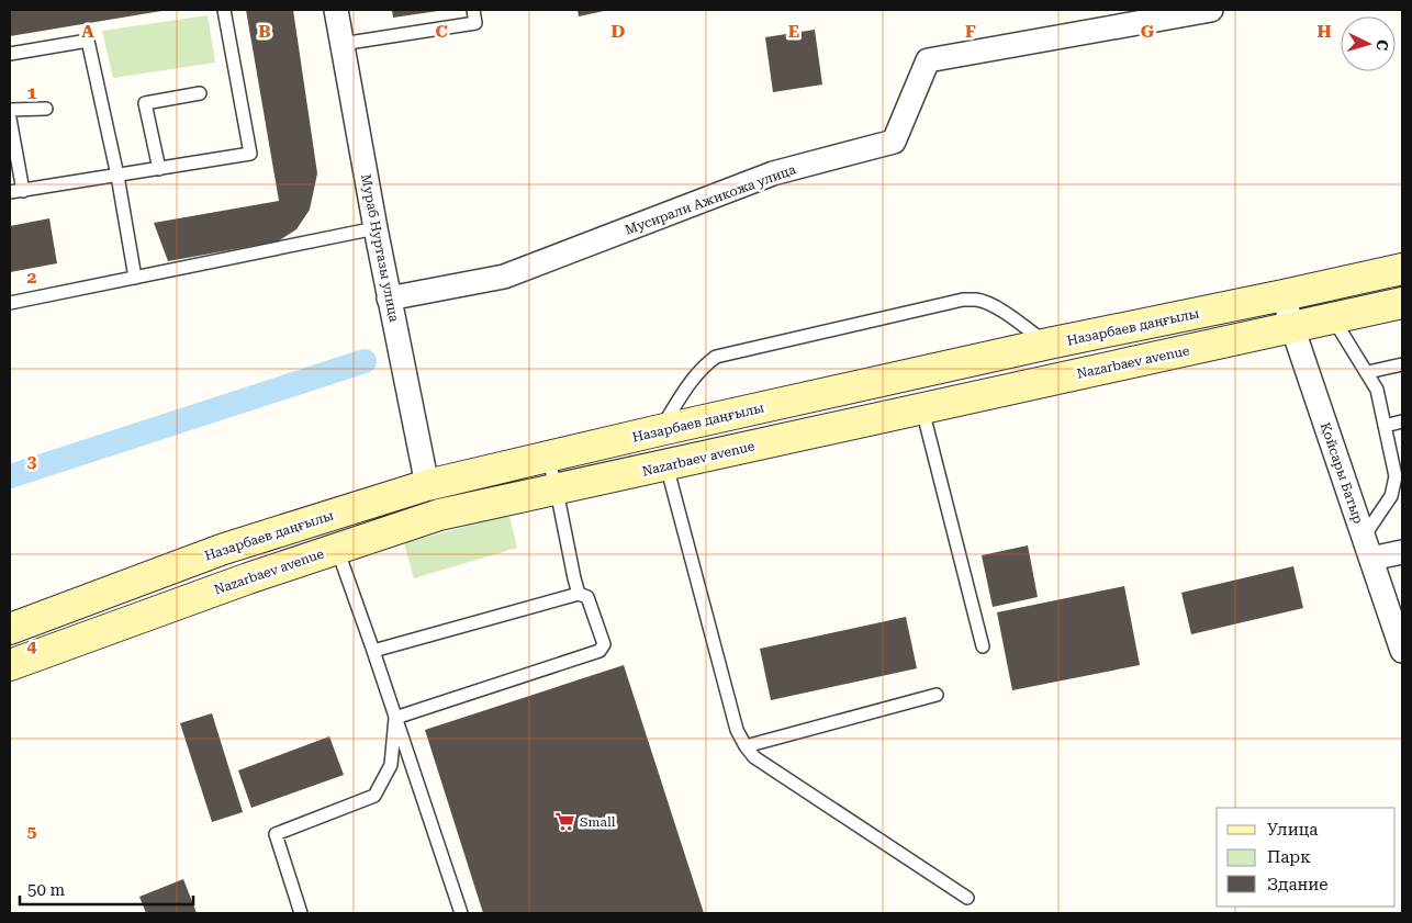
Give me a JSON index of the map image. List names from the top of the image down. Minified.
{"streets":{"main road":["Назарбаев даңғылы","Nazarbaev avenue"],"street":["Мусирали Ажикожа улица","Мураб Нуртазы улица","Қойсары Батыр"]},"crossings":[["Мусирали Ажикожа улица","Мураб Нуртазы улица"],["Мураб Нуртазы улица","Назарбаев даңғылы"],["Назарбаев даңғылы","Қойсары Батыр"],["Nazarbaev avenue","Қойсары Батыр"]],"places":{"supermarket":["Small"]},"legend":["Улица","Парк","Здание"],"scale_bar":"50 m","north":"right","grid":{"columns":["A","B","C","D","E","F","G","H"],"rows":["1","2","3","4","5"]}}
